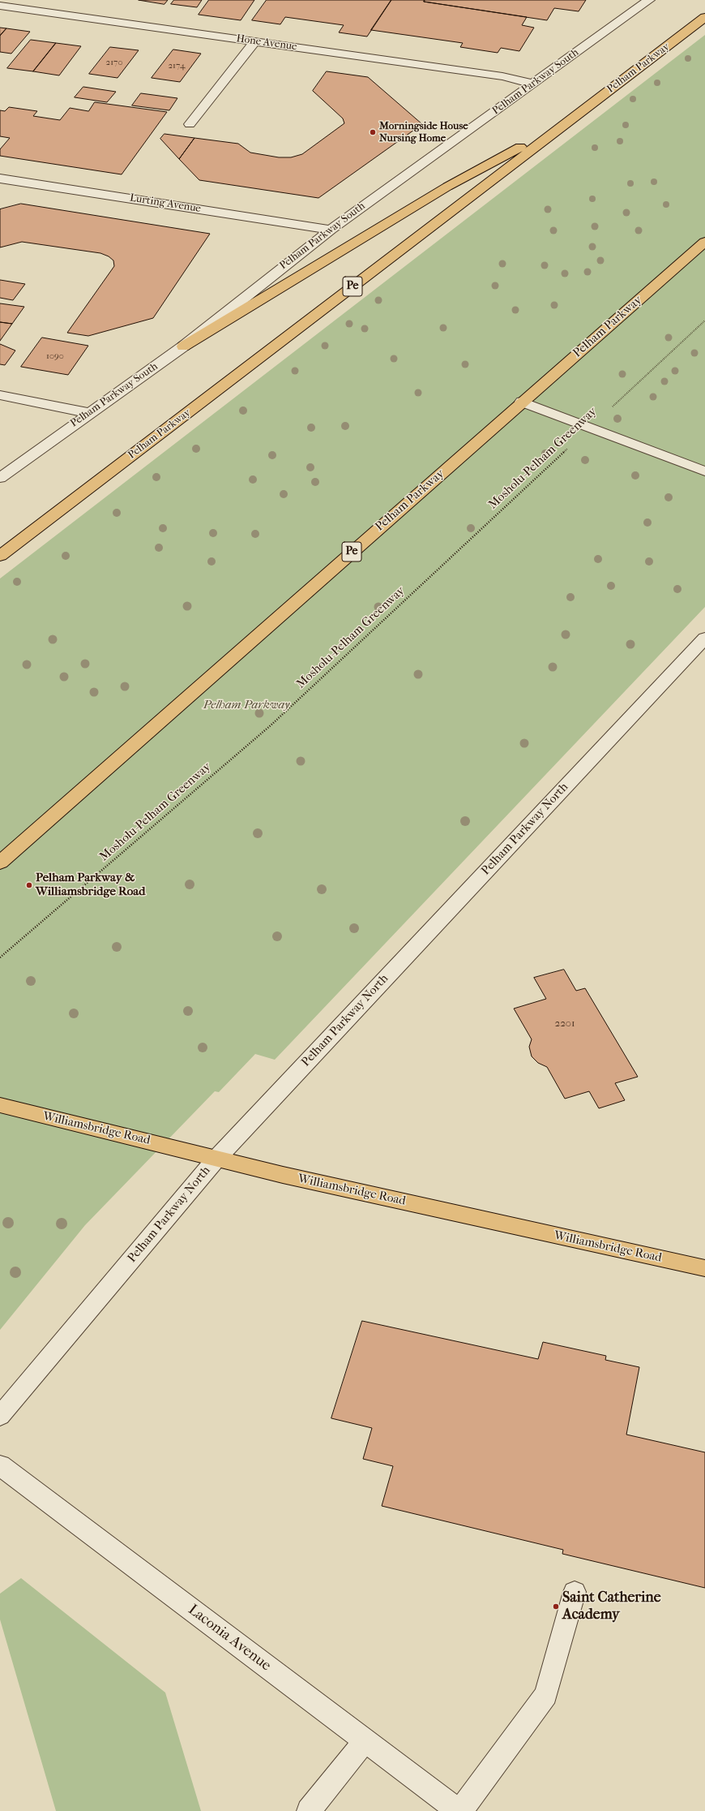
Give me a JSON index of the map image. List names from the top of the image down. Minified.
{"streets":{"main road":["Pelham Parkway","Pe","Williamsbridge Road"],"street":["Hone Avenue","Pelham Parkway South","Lurting Avenue","Pelham Parkway North","Laconia Avenue"],"path":["Mosholu-Pelham Greenway"]},"crossings":[["Hone Avenue","Pelham Parkway South"],["Pelham Parkway South","Lurting Avenue"],["Pelham Parkway North","Williamsbridge Road"]],"parks":["Pelham Parkway"],"places":["Morningside House Nursing Home","Pelham Parkway & Williamsbridge Road","Saint Catherine Academy"],"house_numbers":["2170","2174","1090","2201"]}
